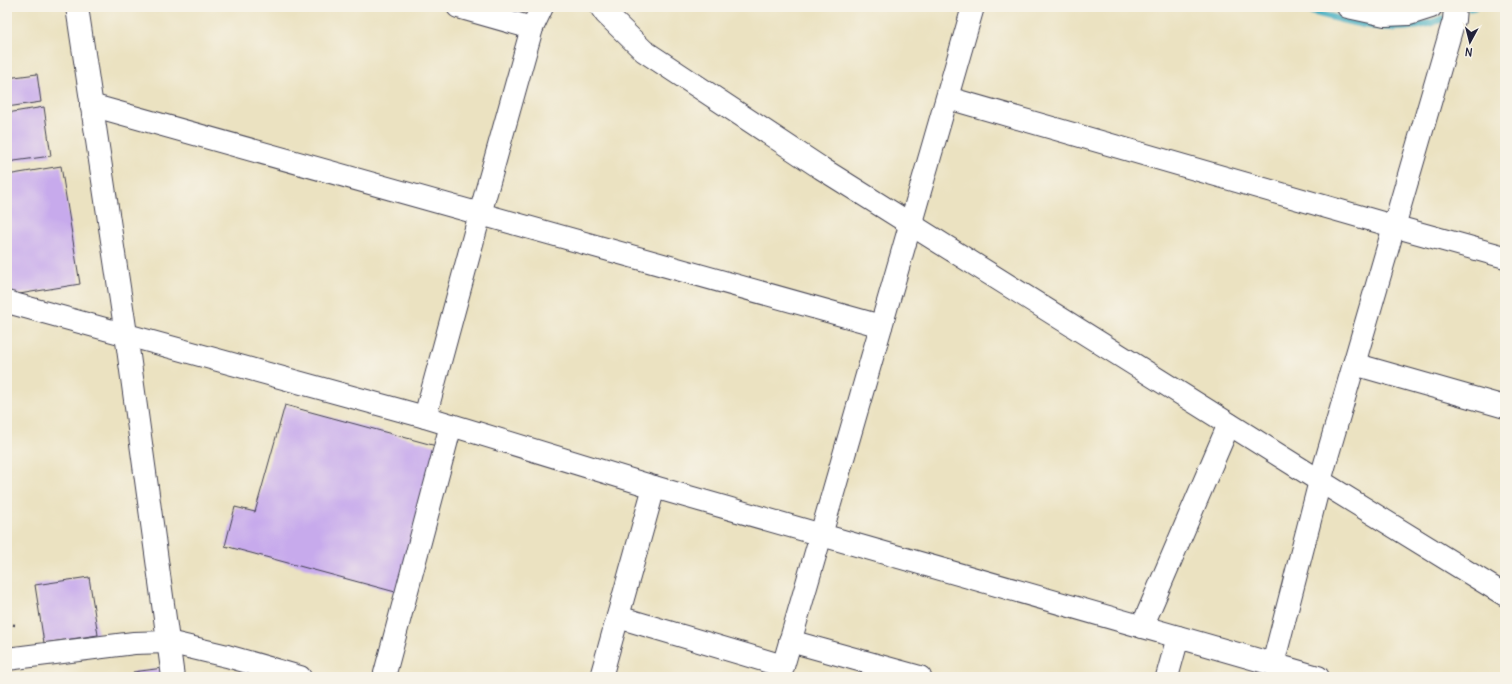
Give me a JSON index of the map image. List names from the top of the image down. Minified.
{"north":"bottom"}
